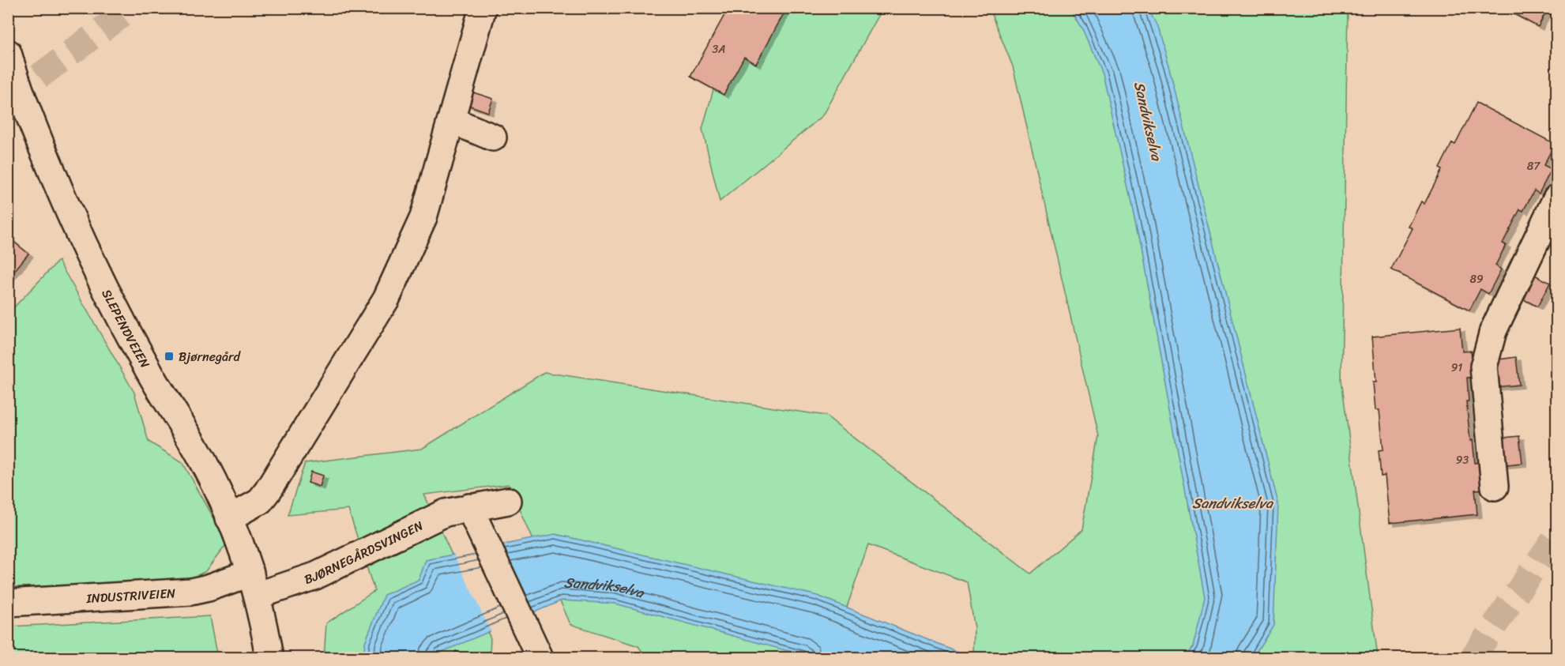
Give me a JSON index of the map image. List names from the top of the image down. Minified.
{"streets":{"street":["SLEPENDVEIEN","BJØRNEGÅRDSVINGEN","INDUSTRIVEIEN"]},"crossings":[["SLEPENDVEIEN","BJØRNEGÅRDSVINGEN"],["SLEPENDVEIEN","INDUSTRIVEIEN"],["BJØRNEGÅRDSVINGEN","INDUSTRIVEIEN"]],"water":["Sandvikselva"],"places":{"transit":["Bjørnegård"]},"house_numbers":["3A","87","89","91","93"]}
